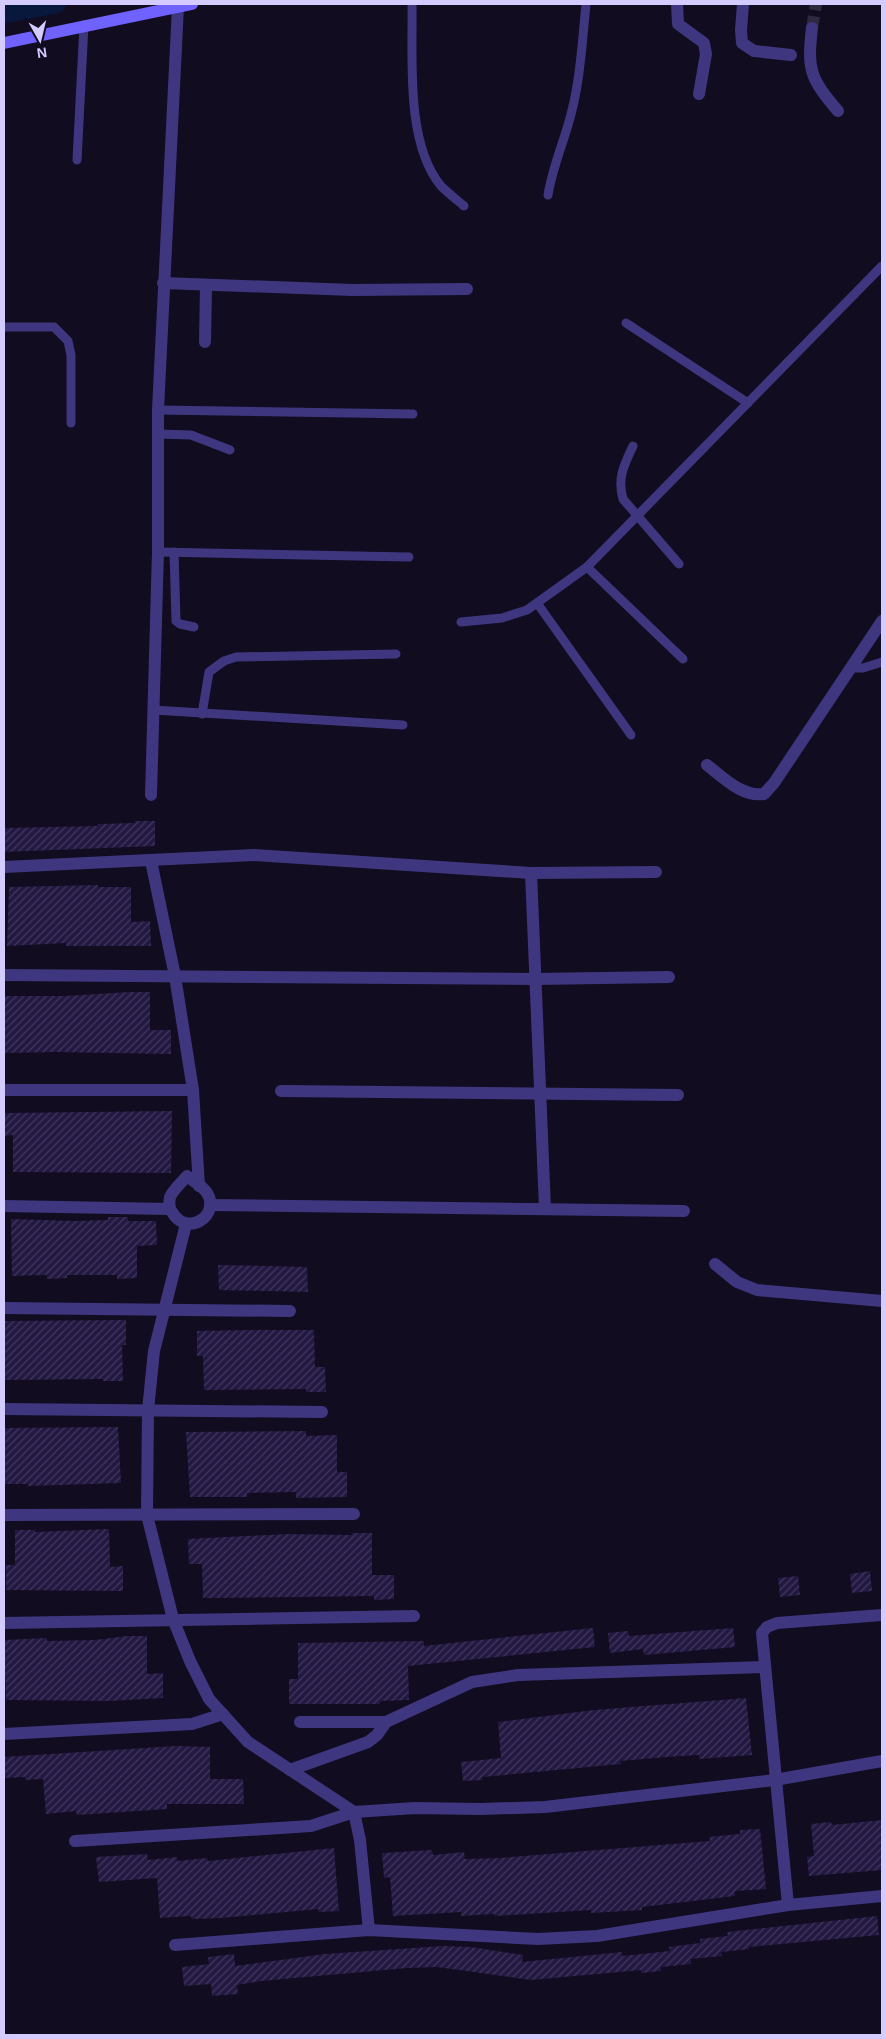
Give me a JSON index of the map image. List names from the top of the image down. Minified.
{"north":"bottom"}
